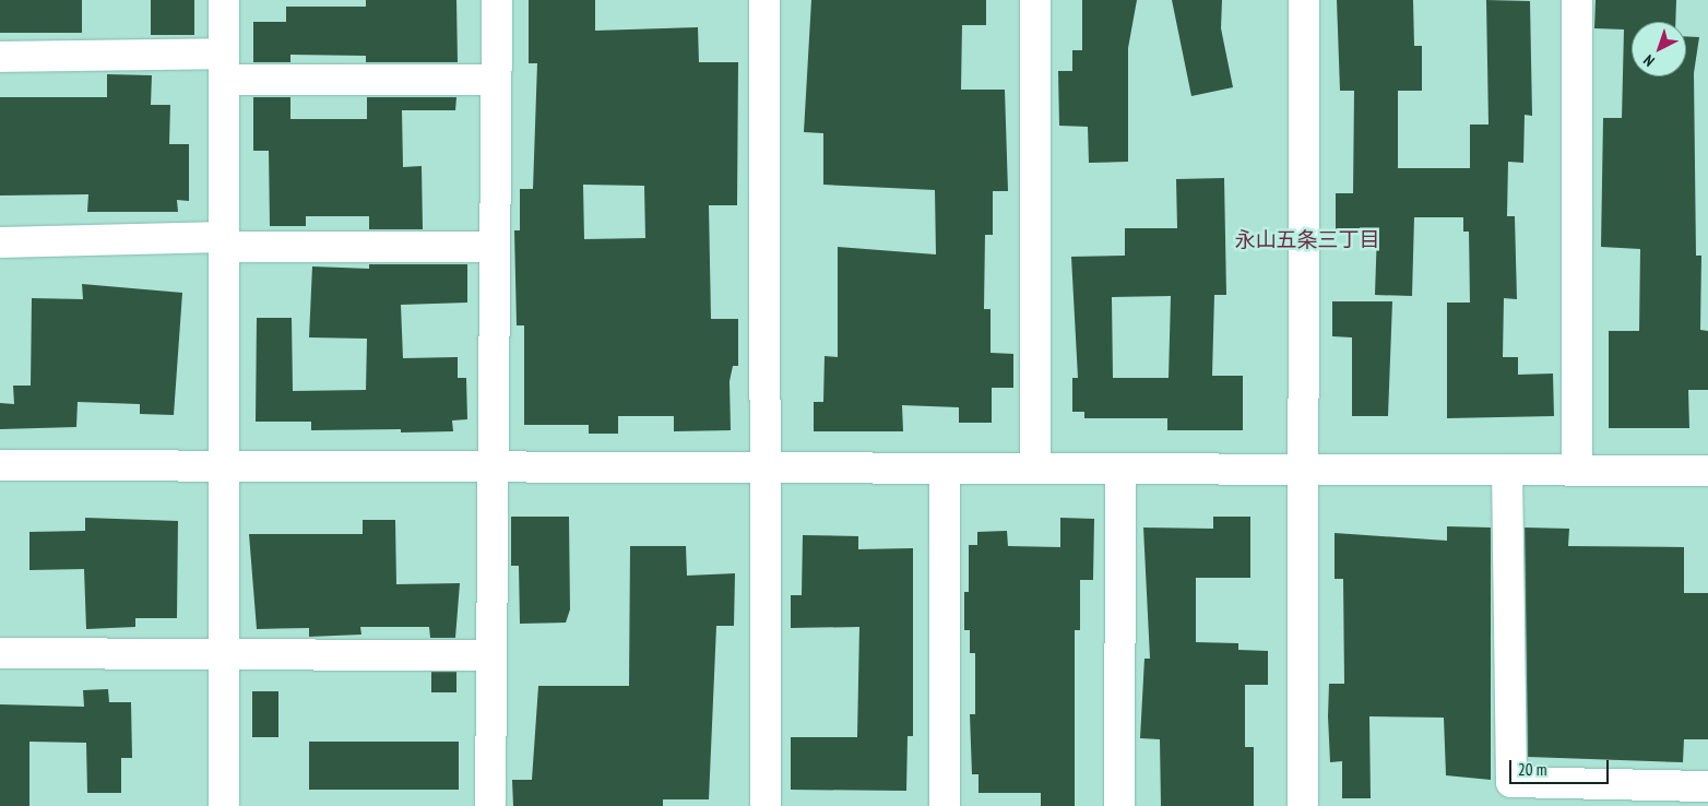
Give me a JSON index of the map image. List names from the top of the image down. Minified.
{"districts":["永山五条三丁目"],"scale_bar":"20 m","north":"bottom left"}
